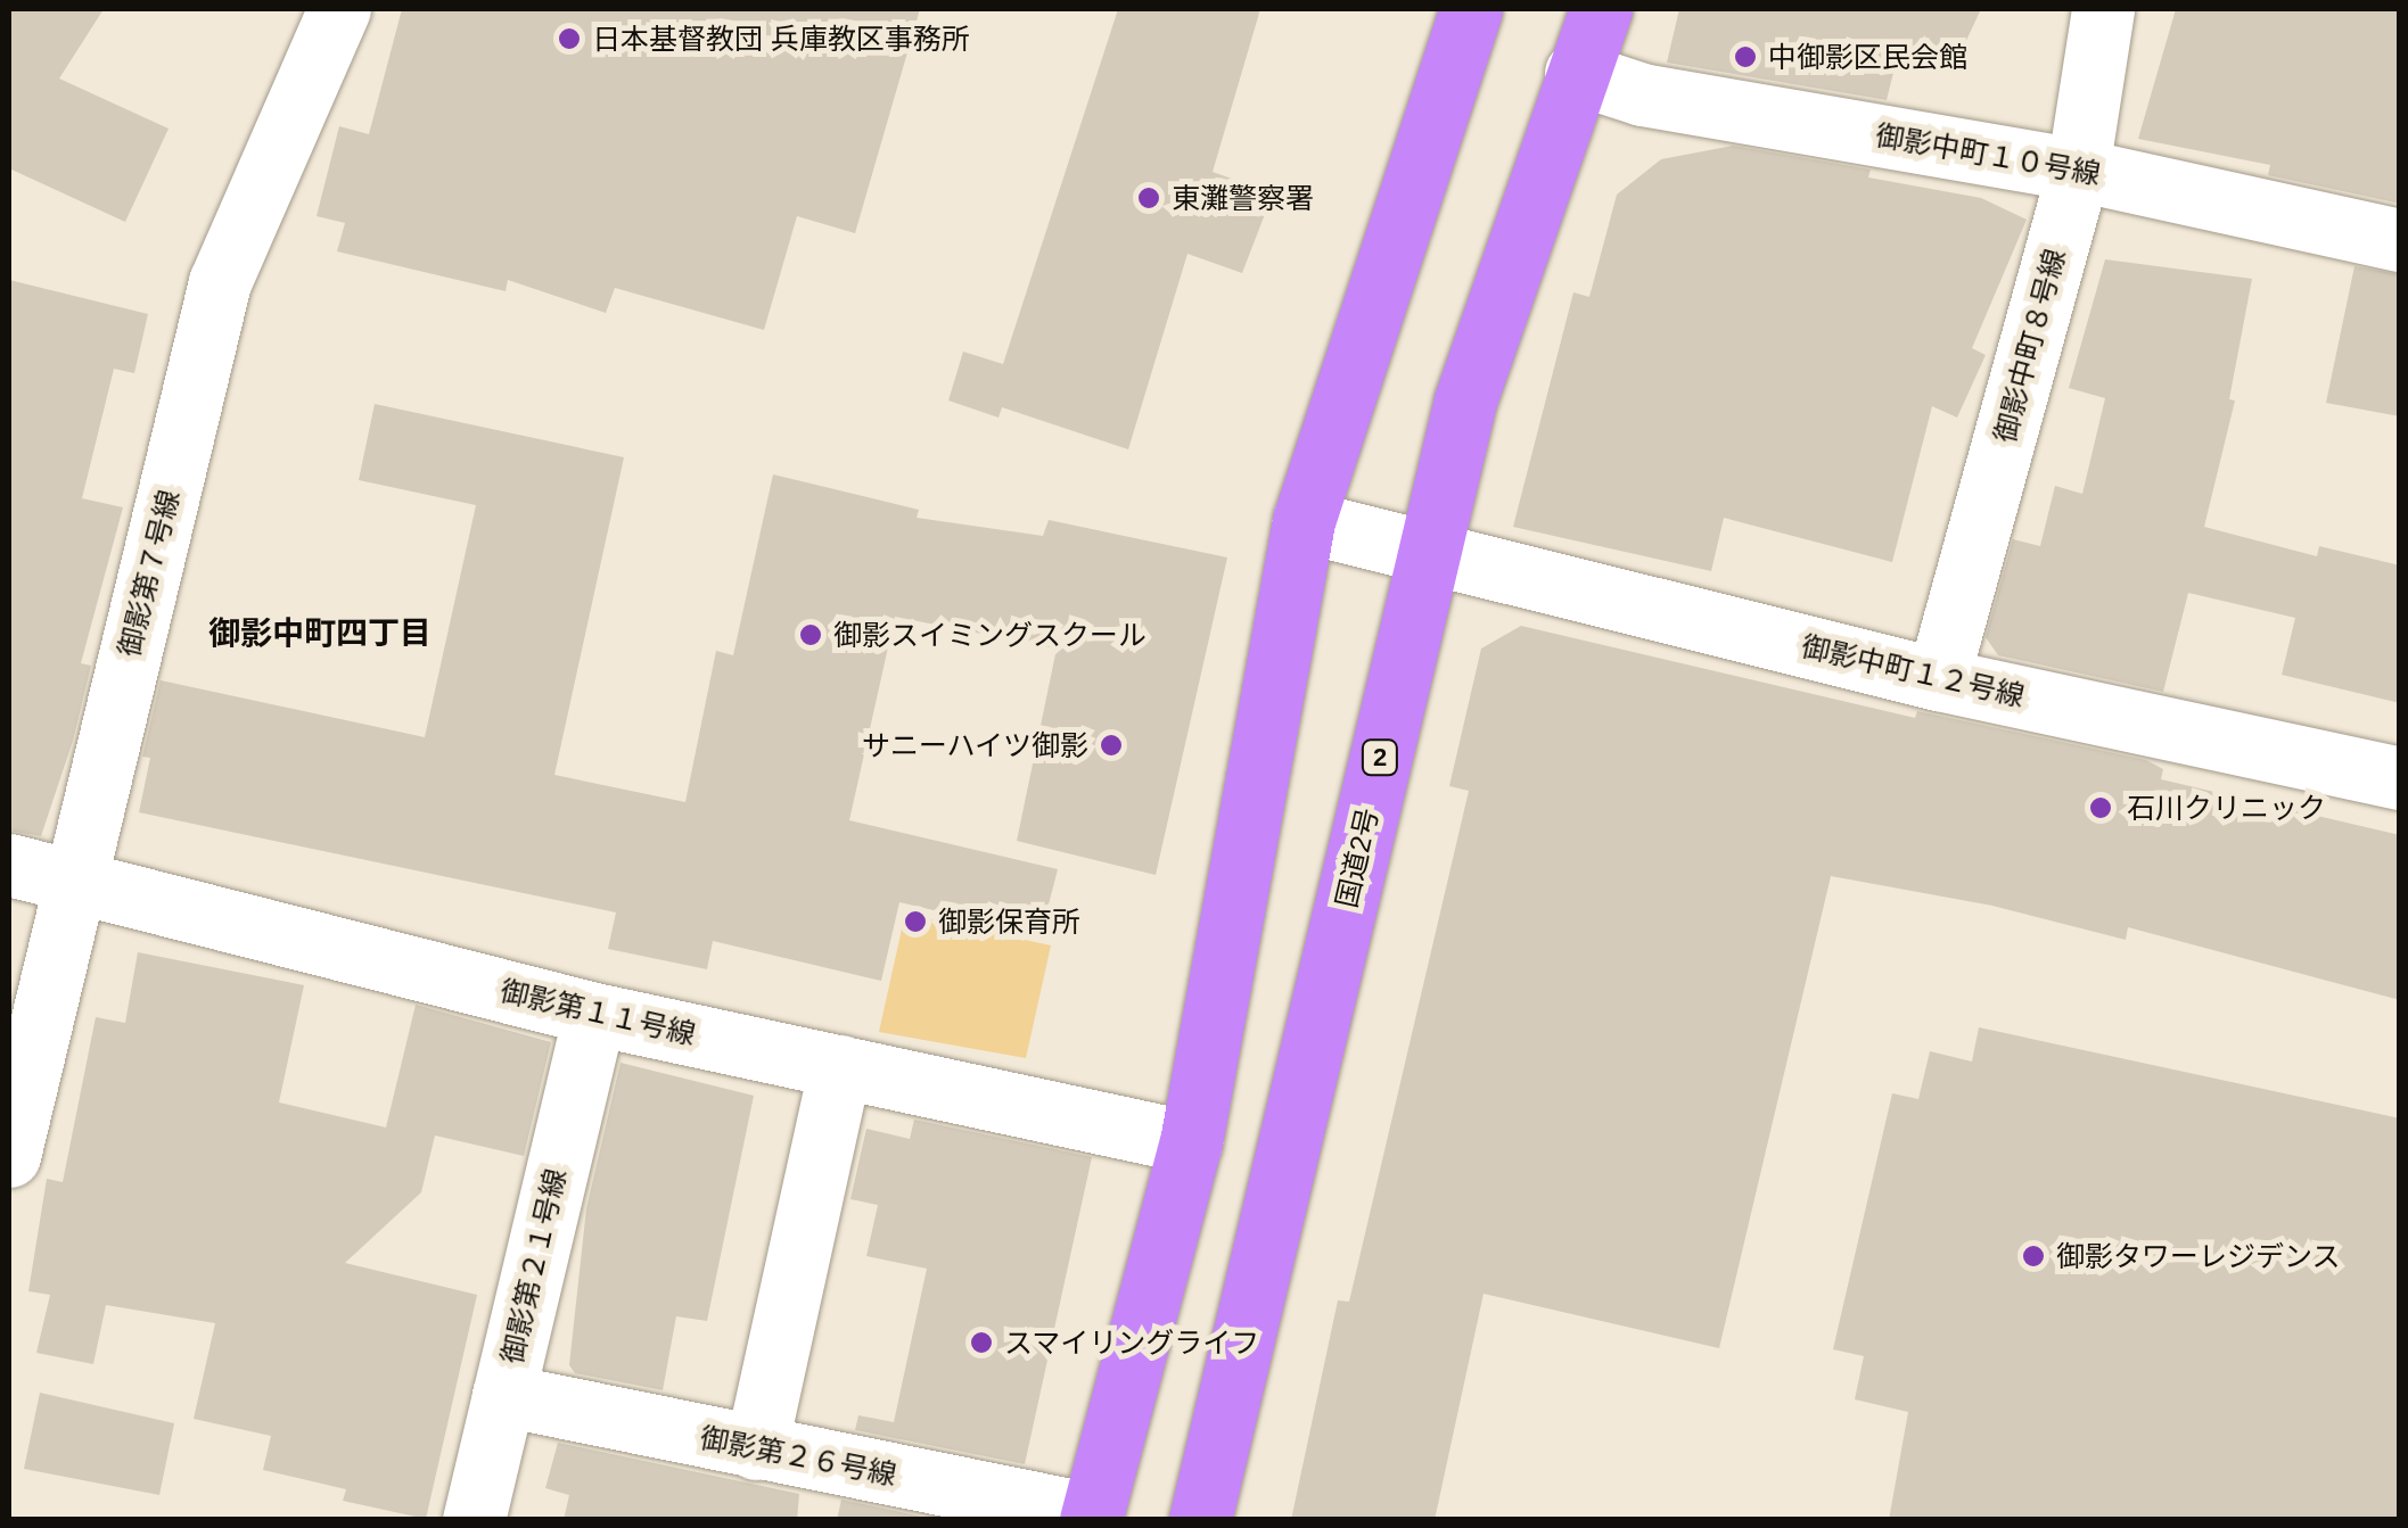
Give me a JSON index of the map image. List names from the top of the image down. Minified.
{"streets":{"highway":["2","国道2号"],"street":["御影中町１０号線","御影中町８号線","御影第７号線","御影中町１２号線","御影第１１号線","御影第２１号線","御影第２６号線"]},"crossings":[["御影中町１０号線","御影中町８号線"],["御影中町１０号線","国道2号"],["御影中町８号線","御影中町１２号線"],["御影第７号線","御影第１１号線"],["御影中町１２号線","国道2号"],["御影第１１号線","御影第２１号線"],["御影第２１号線","御影第２６号線"]],"districts":["御影中町四丁目"],"places":["日本基督教団 兵庫教区事務所","中御影区民会館","東灘警察署","御影スイミングスクール","サニーハイツ御影","石川クリニック","御影保育所","御影タワーレジデンス","スマイリングライフ"]}
